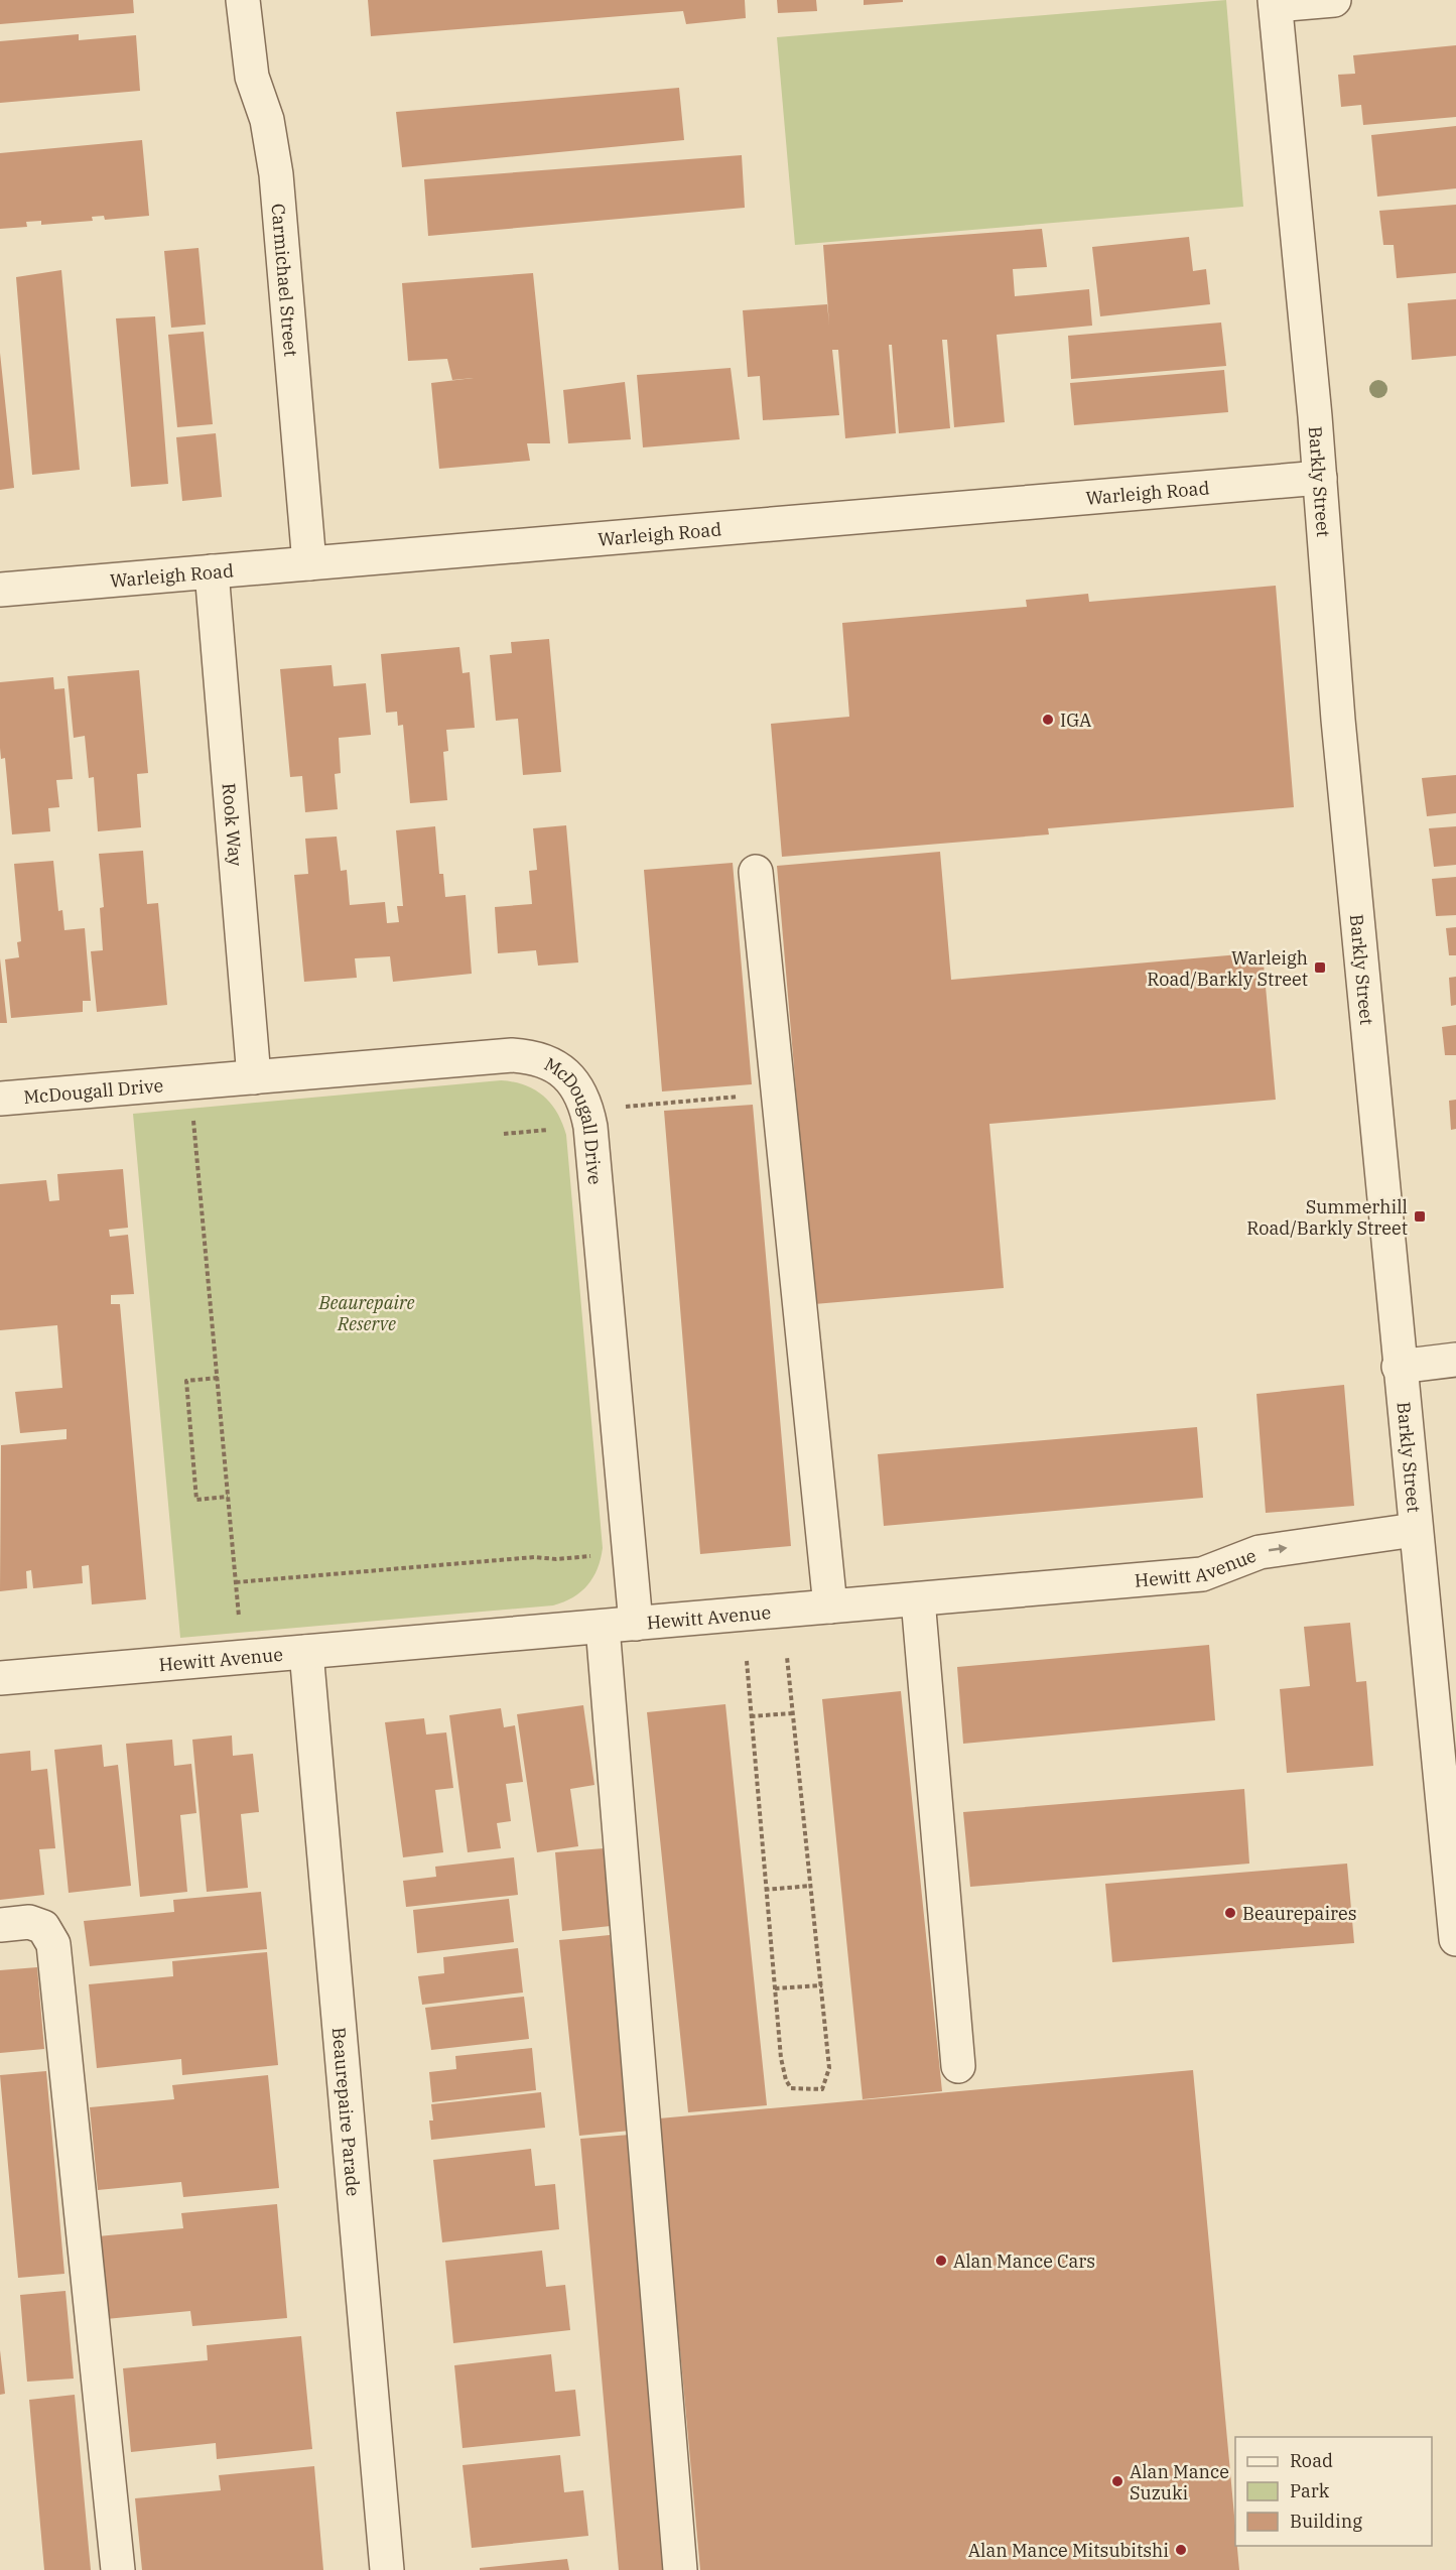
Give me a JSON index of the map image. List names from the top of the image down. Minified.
{"streets":{"street":["Carmichael Street","Barkly Street","Warleigh Road","Rook Way","McDougall Drive","Hewitt Avenue","Beaurepaire Parade"]},"crossings":[["Carmichael Street","Warleigh Road"],["Barkly Street","Warleigh Road"],["Barkly Street","Hewitt Avenue"],["Warleigh Road","Rook Way"],["Rook Way","McDougall Drive"],["McDougall Drive","Hewitt Avenue"],["Hewitt Avenue","Beaurepaire Parade"]],"one_way":["Hewitt Avenue"],"parks":["Beaurepaire Reserve"],"places":{"other":["IGA","Beaurepaires","Alan Mance Cars","Alan Mance Suzuki","Alan Mance Mitsubitshi"],"transit":["Warleigh Road/Barkly Street","Summerhill Road/Barkly Street"]},"legend":["Road","Park","Building"]}
